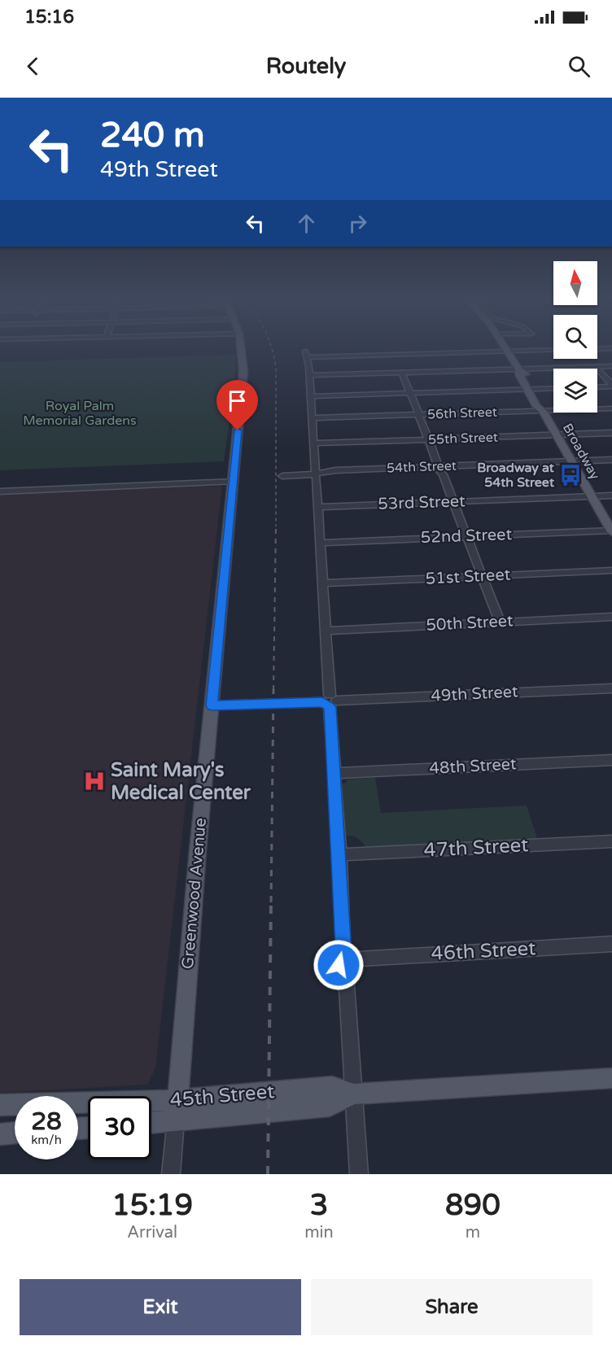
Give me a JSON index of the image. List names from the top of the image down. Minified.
{"streets":{"main road":["Broadway","Greenwood Avenue","45th Street"],"street":["56th Street","55th Street","54th Street","53rd Street","52nd Street","51st Street","50th Street","49th Street","48th Street","47th Street","46th Street"]},"crossings":[["56th Street","Broadway"],["55th Street","Broadway"],["Broadway","54th Street"],["Broadway","53rd Street"],["Broadway","52nd Street"],["49th Street","Greenwood Avenue"],["Greenwood Avenue","45th Street"]],"parks":["Royal Palm Memorial Gardens"],"places":{"bus stop":["Broadway at 54th Street"],"hospital":["Saint Mary's Medical Center"]},"north":"top","page":{"status":"15:16","header":"Routely","turn":["240 m","49th Street"],"speed":"28 km/h","limit":"30","eta":["15:19","Arrival","3","min","890","m"],"buttons":["Exit","Share"]}}
